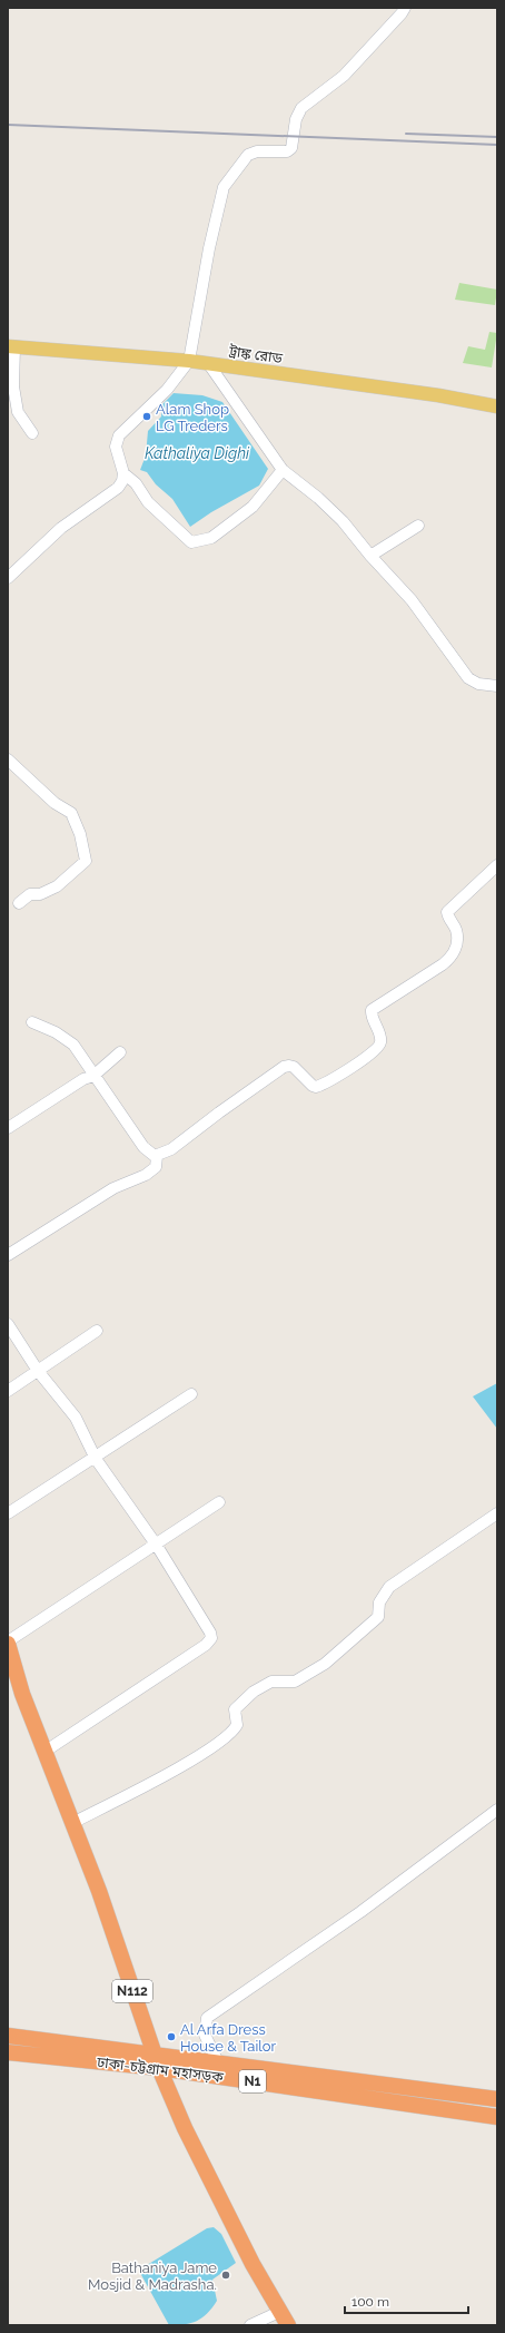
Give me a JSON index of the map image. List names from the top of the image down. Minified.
{"streets":{"highway":["N112","ঢাকা-চট্টগ্রাম মহাসড়ক","N1"],"main road":["ট্রাঙ্ক রোড"]},"crossings":[["N112","ঢাকা-চট্টগ্রাম মহাসড়ক"]],"water":["Kathaliya Dighi"],"places":["Alam Shop LG Treders","Al Arfa Dress House & Tailor","Bathaniya Jame Mosjid & Madrasha."],"scale_bar":"100 m"}
